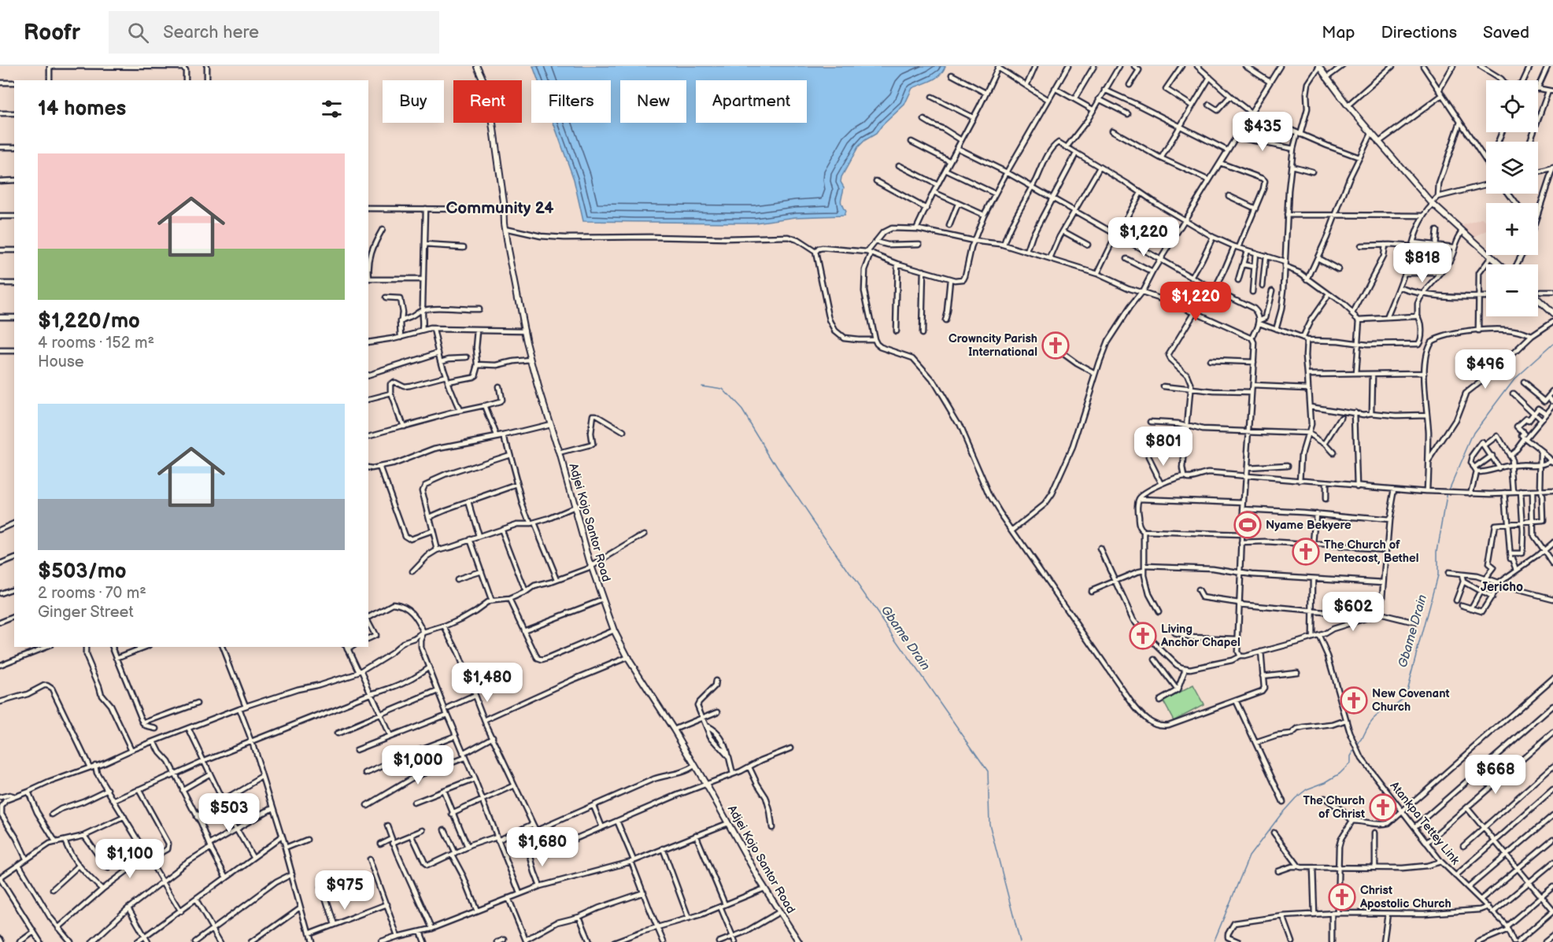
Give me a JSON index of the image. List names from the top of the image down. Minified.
{"streets":{"street":["Adjei Kojo Santor Road","Atankpa Tettey Link"]},"districts":["Community 24","Jericho"],"water":["Gbame Drain"],"places":{"church":["Crowncity Parish International","The Church of Pentecost, Bethel","Living Anchor Chapel","New Covenant Church","The Church of Christ","Christ Apostolic Church"],"sports":["Nyame Bekyere"]},"page":{"header":"Roofr","search":"Search here","nav":["Map","Directions","Saved"],"map_buttons":["+","−"],"chip":["Buy","Rent","Filters","New","Apartment"],"heading":"14 homes","price":["$435","$1,220","$818","$1,220","$496","$801","$602","$1,480","$1,000","$668","$503","$1,680","$1,100","$975"],"list":[{"name":"$1,220/mo","note":"4 rooms · 152 m² · House"},{"name":"$503/mo","note":"2 rooms · 70 m² · Ginger Street"}]}}
